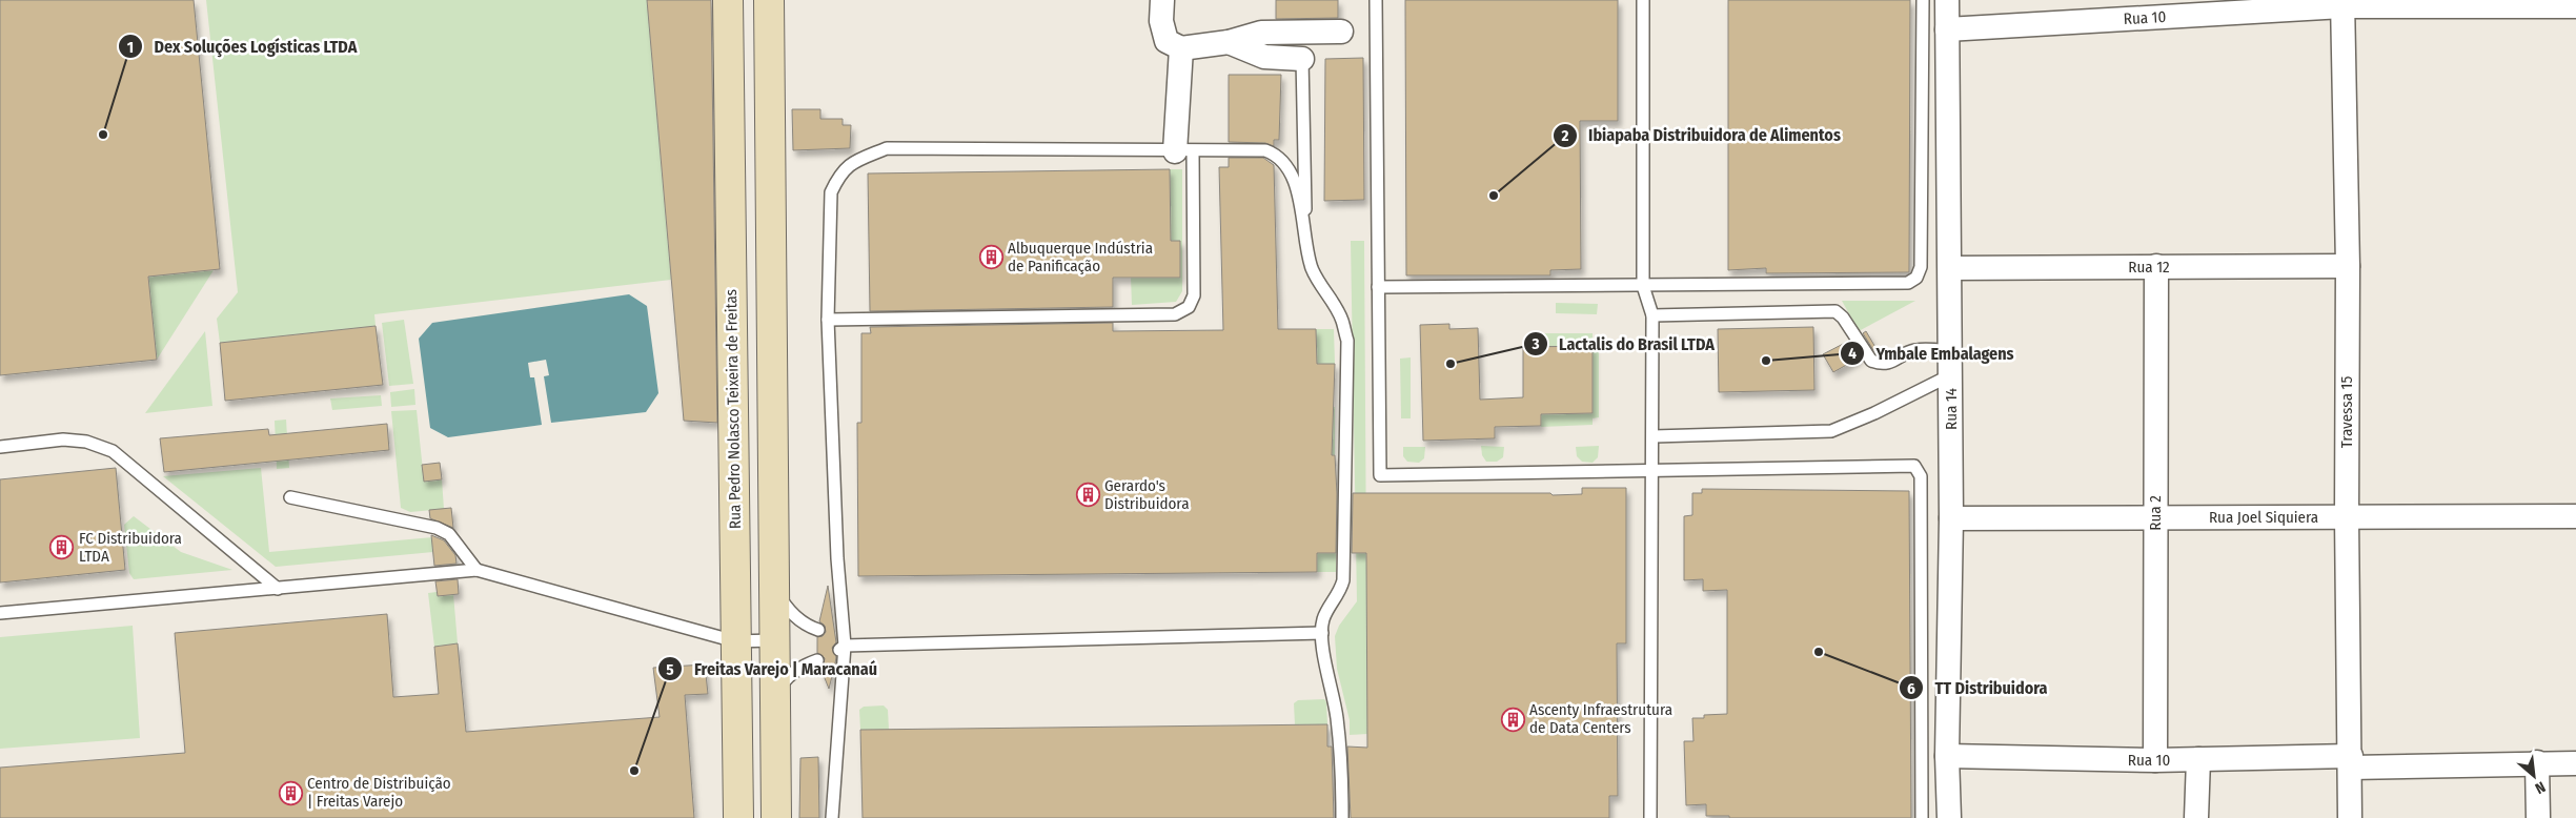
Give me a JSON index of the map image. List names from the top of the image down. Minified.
{"streets":{"main road":["Rua Pedro Nolasco Teixeira de Freitas"],"street":["Rua 10","Rua 12","Rua 14","Travessa 15","Rua 2","Rua Joel Siquiera"]},"crossings":[["Rua 10","Rua 14"],["Rua 10","Travessa 15"],["Rua 10","Rua 2"],["Rua 12","Rua 14"],["Rua 12","Travessa 15"],["Rua 12","Rua 2"],["Rua 14","Rua Joel Siquiera"],["Travessa 15","Rua Joel Siquiera"],["Rua 2","Rua Joel Siquiera"]],"places":{"other":["Dex Soluções Logísticas LTDA","Ibiapaba Distribuidora de Alimentos","Ymbale Embalagens","Lactalis do Brasil LTDA","TT Distribuidora","Freitas Varejo | Maracanaú"],"building":["Albuquerque Indústria de Panificação","Gerardo's Distribuidora","FC Distribuidora LTDA","Ascenty Infraestrutura de Data Centers","Centro de Distribuição | Freitas Varejo"]},"north":"bottom right"}
